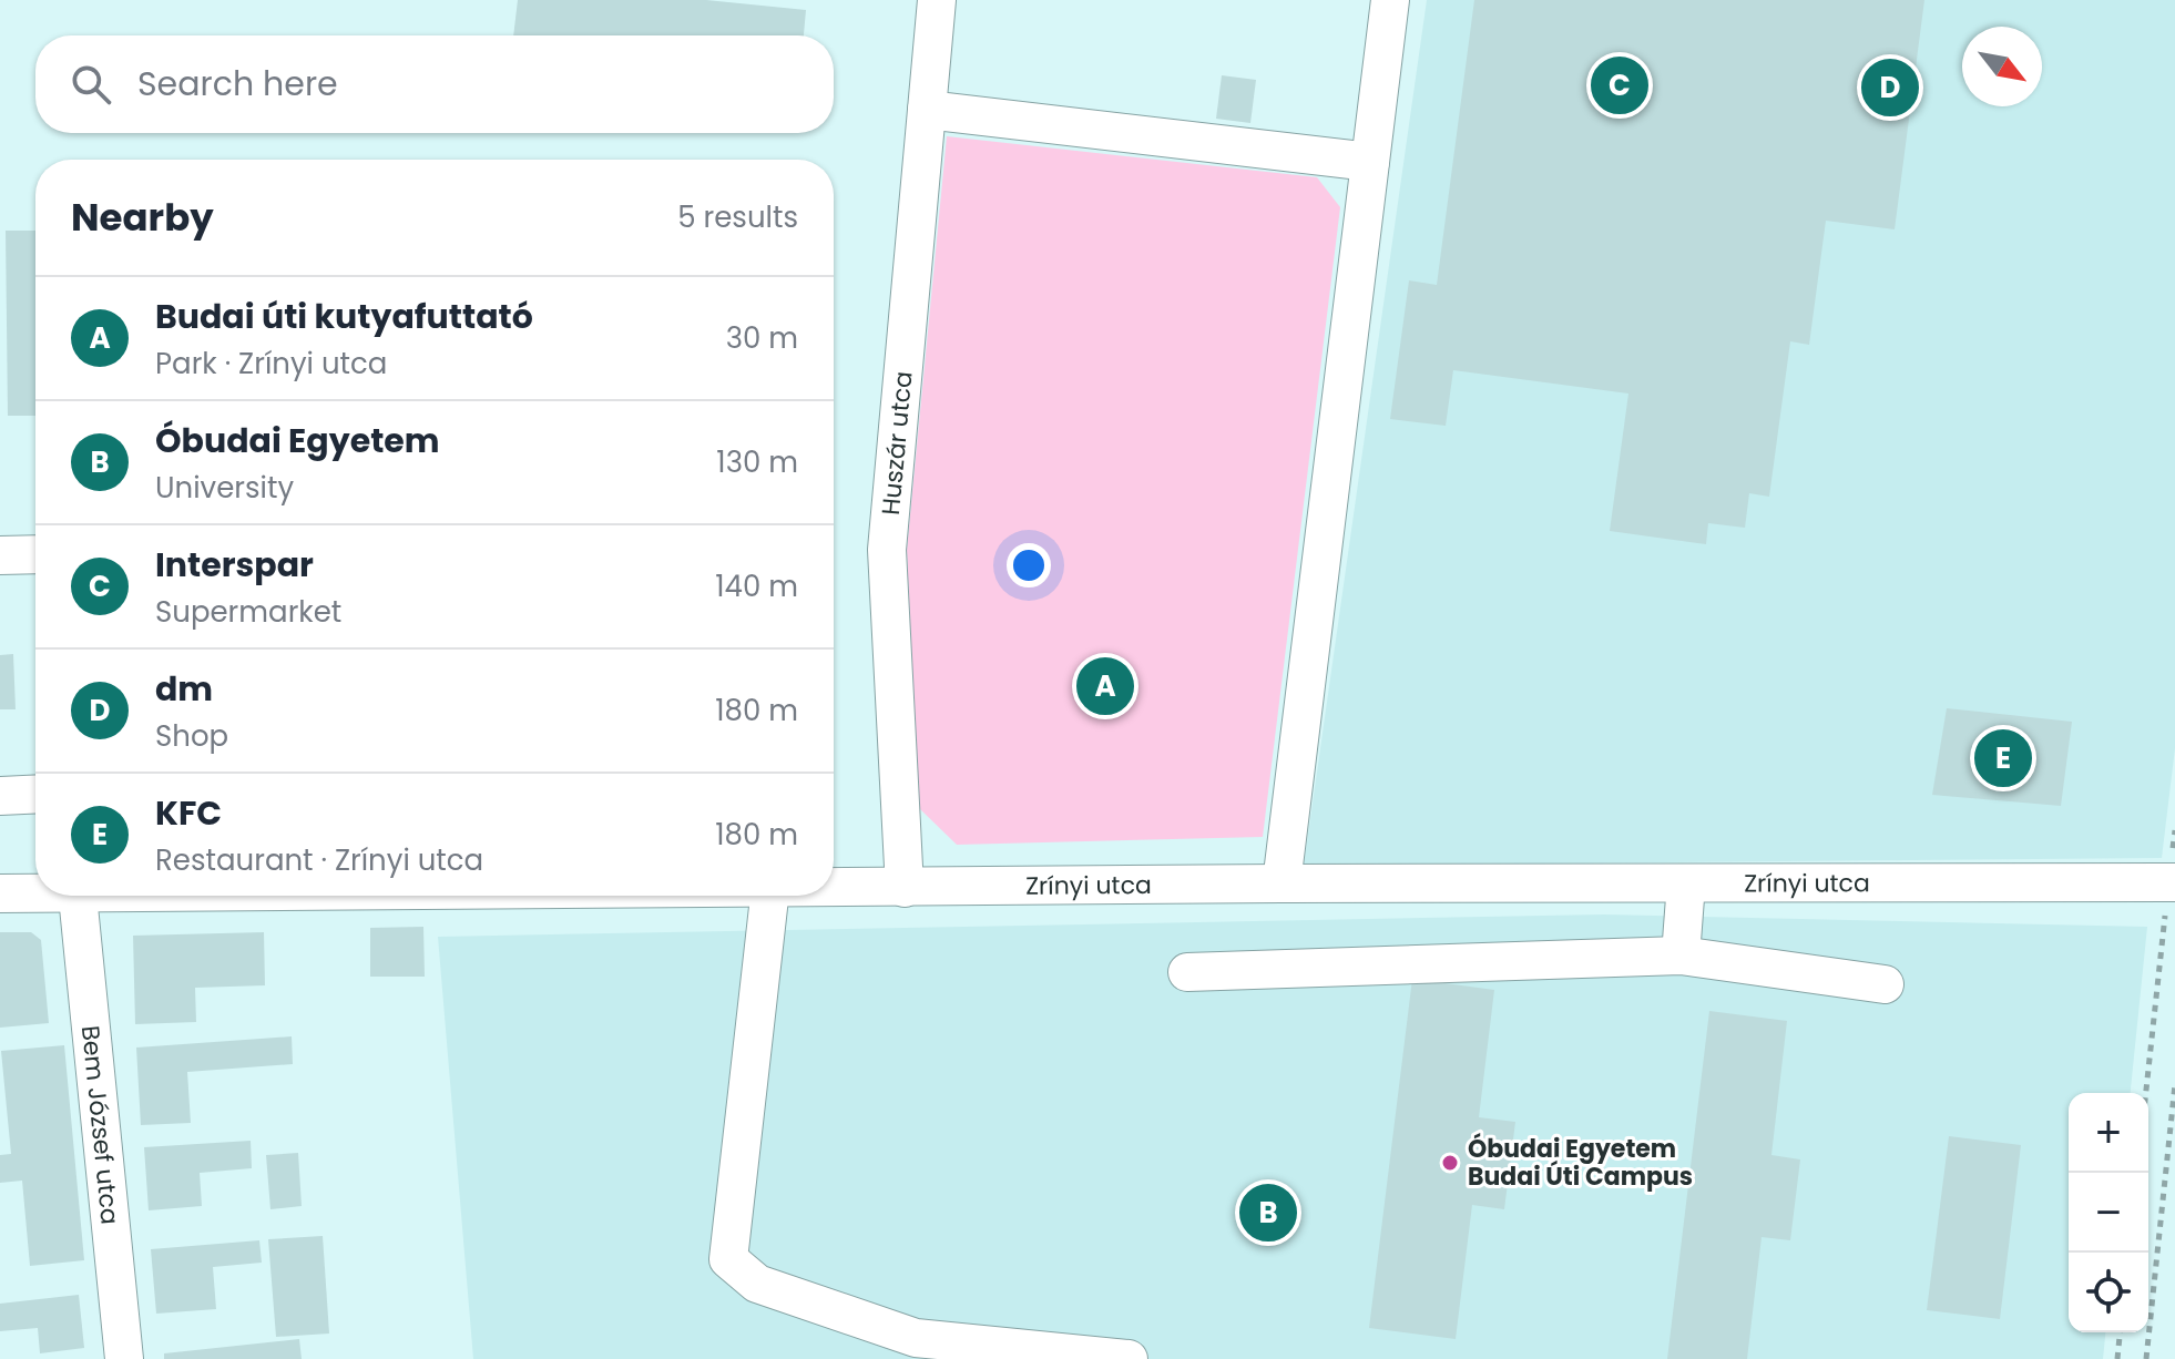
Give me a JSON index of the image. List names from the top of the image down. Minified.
{"streets":{"street":["Huszár utca","Zrínyi utca","Bem József utca"]},"crossings":[["Huszár utca","Zrínyi utca"]],"places":["Óbudai Egyetem Budai Úti Campus"],"north":"bottom right","page":{"search":"Search here","pins":["C","D","A","E","B"],"heading":["Nearby","5 results"],"list":[{"mark":"A","name":"Budai úti kutyafuttató","note":"Park · Zrínyi utca","value":"30 m"},{"mark":"B","name":"Óbudai Egyetem","note":"University","value":"130 m"},{"mark":"C","name":"Interspar","note":"Supermarket","value":"140 m"},{"mark":"D","name":"dm","note":"Shop","value":"180 m"},{"mark":"E","name":"KFC","note":"Restaurant · Zrínyi utca","value":"180 m"}],"map_buttons":["+","−"]}}
